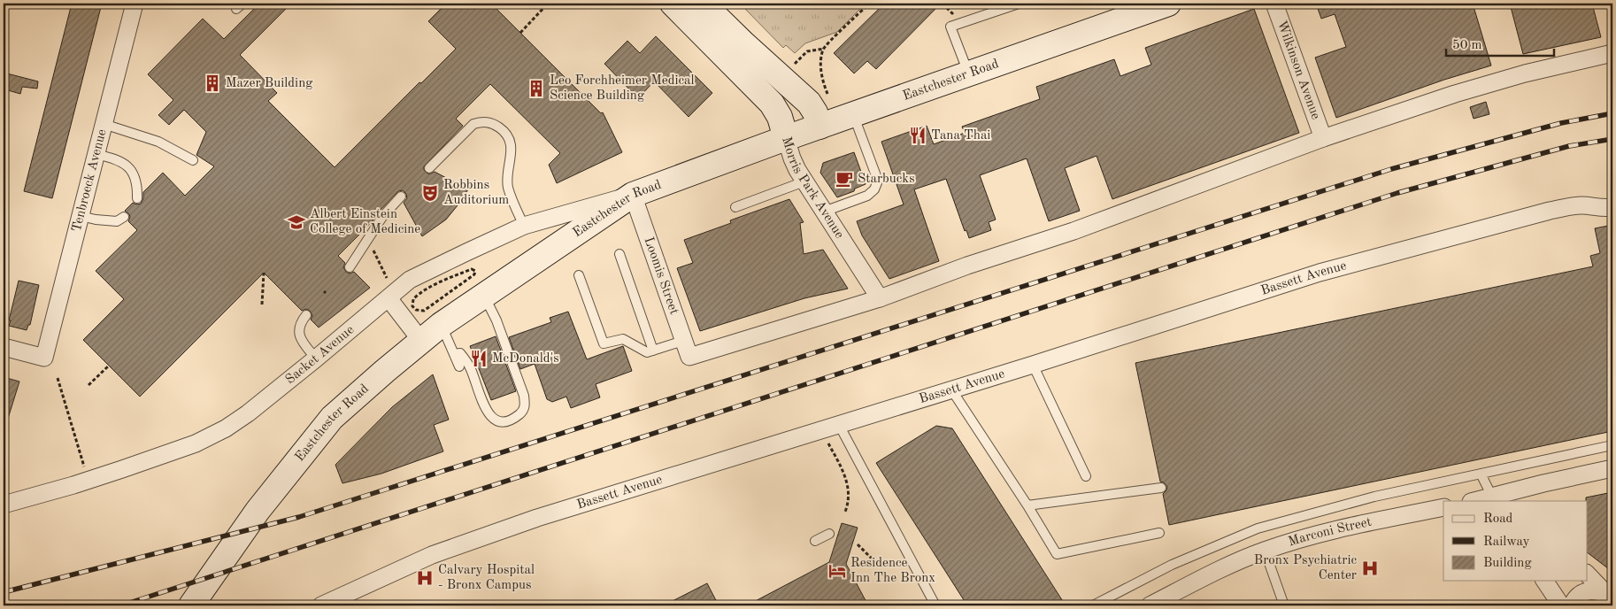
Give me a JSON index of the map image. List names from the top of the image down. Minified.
{"streets":{"main road":["Eastchester Road","Morris Park Avenue"],"street":["Wilkinson Avenue","Tenbroeck Avenue","Loomis Street","Bassett Avenue","Sacket Avenue","Marconi Street"]},"crossings":[["Eastchester Road","Morris Park Avenue"],["Eastchester Road","Loomis Street"],["Eastchester Road","Sacket Avenue"],["Morris Park Avenue","Loomis Street"],["Loomis Street","Sacket Avenue"]],"places":{"building":["Mazer Building","Leo Forchheimer Medical Science Building"],"restaurant":["Tana Thai","McDonald's"],"cafe":["Starbucks"],"theatre":["Robbins Auditorium"],"school or university":["Albert Einstein College of Medicine"],"hospital":["Bronx Psychiatric Center","Calvary Hospital - Bronx Campus"],"hotel":["Residence Inn The Bronx"]},"legend":["Road","Railway","Building"],"scale_bar":"50 m"}
